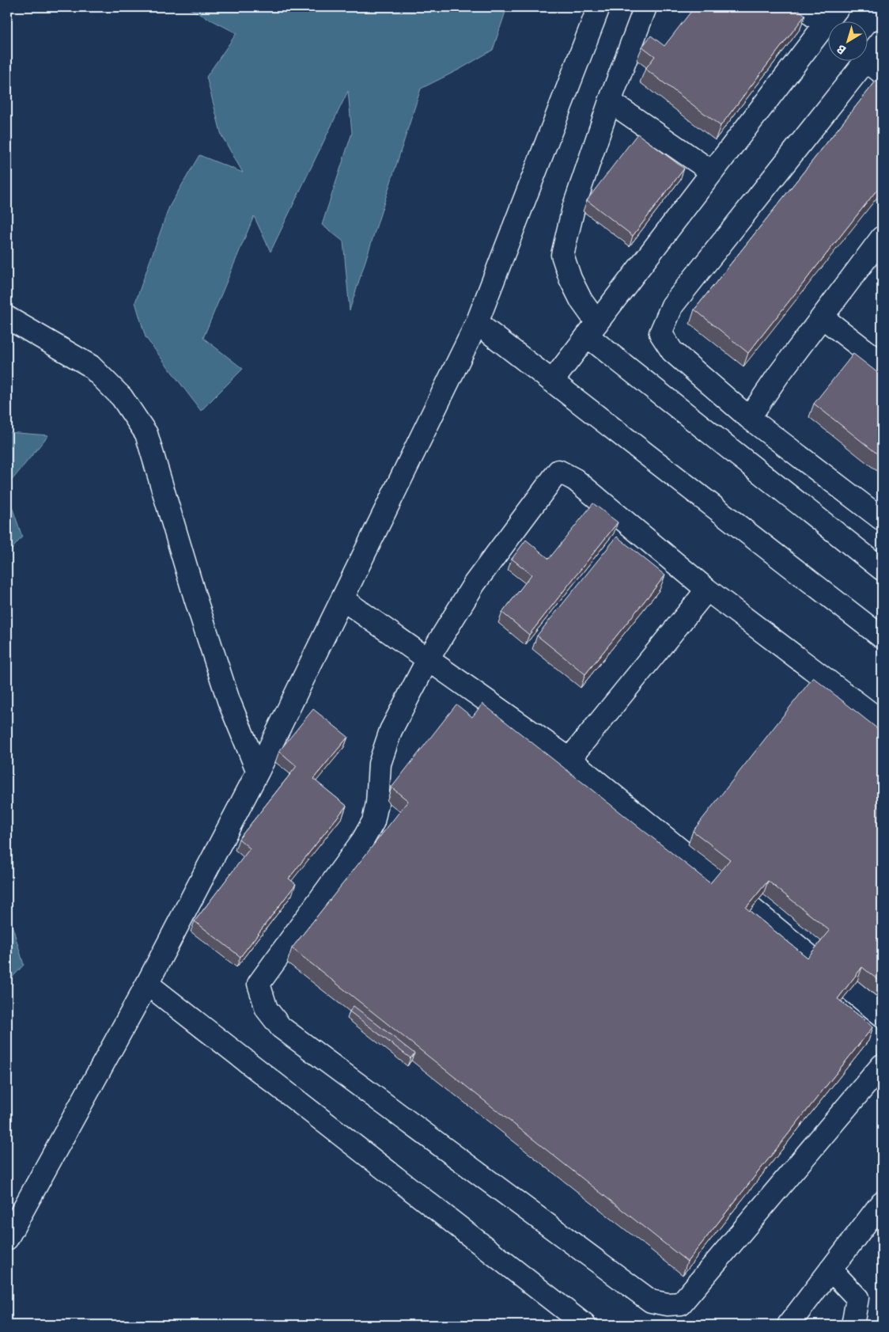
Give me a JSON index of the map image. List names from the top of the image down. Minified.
{"north":"bottom left"}
